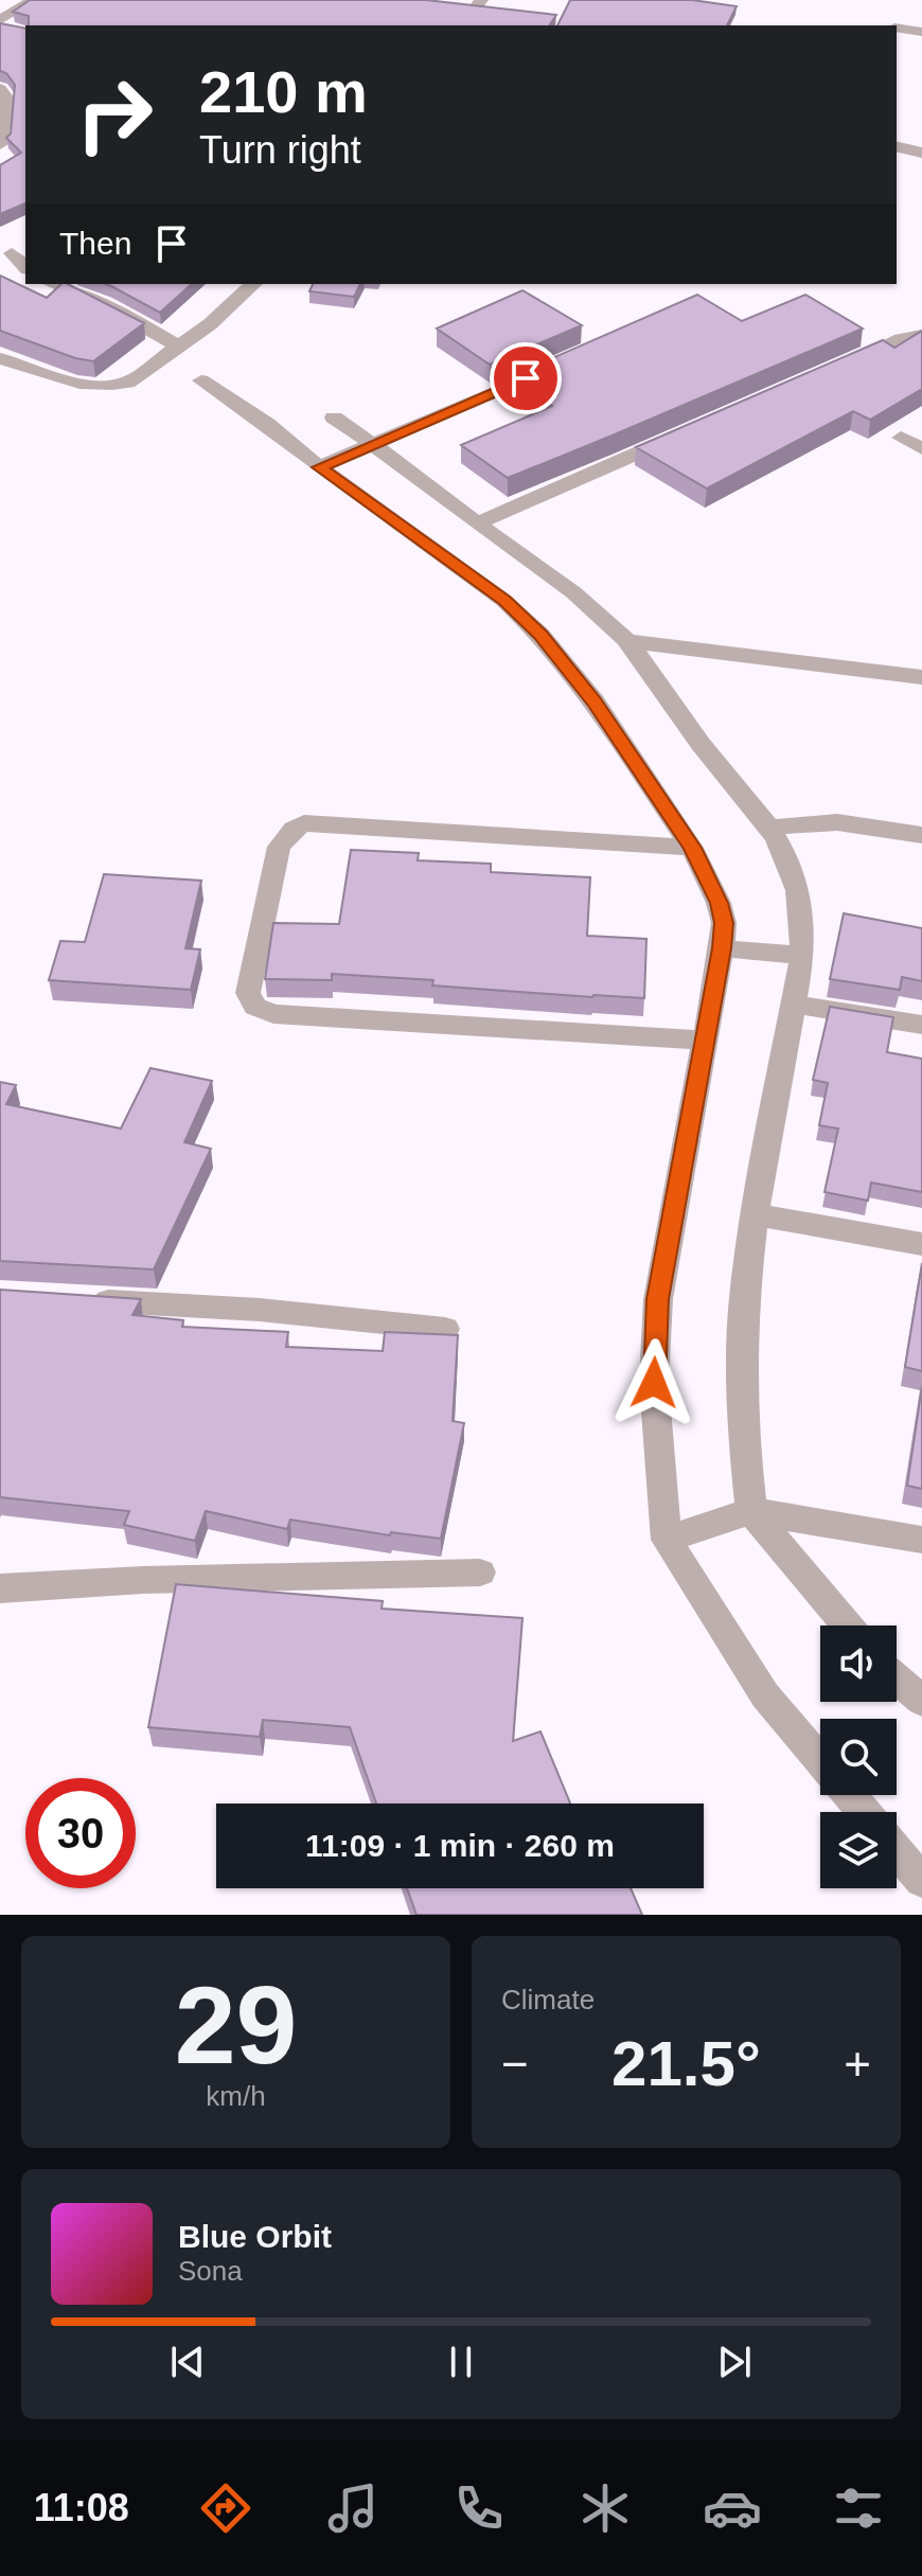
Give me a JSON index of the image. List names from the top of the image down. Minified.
{"page":{"turn":["210 m","Turn right"],"then":"Then","limit":"30","trip":"11:09 · 1 min · 260 m","tile":[["29","km/h"],"Climate"],"heat":["−","21.5°","+"],"song":["Blue Orbit","Sona"],"tabs":"11:08"}}
